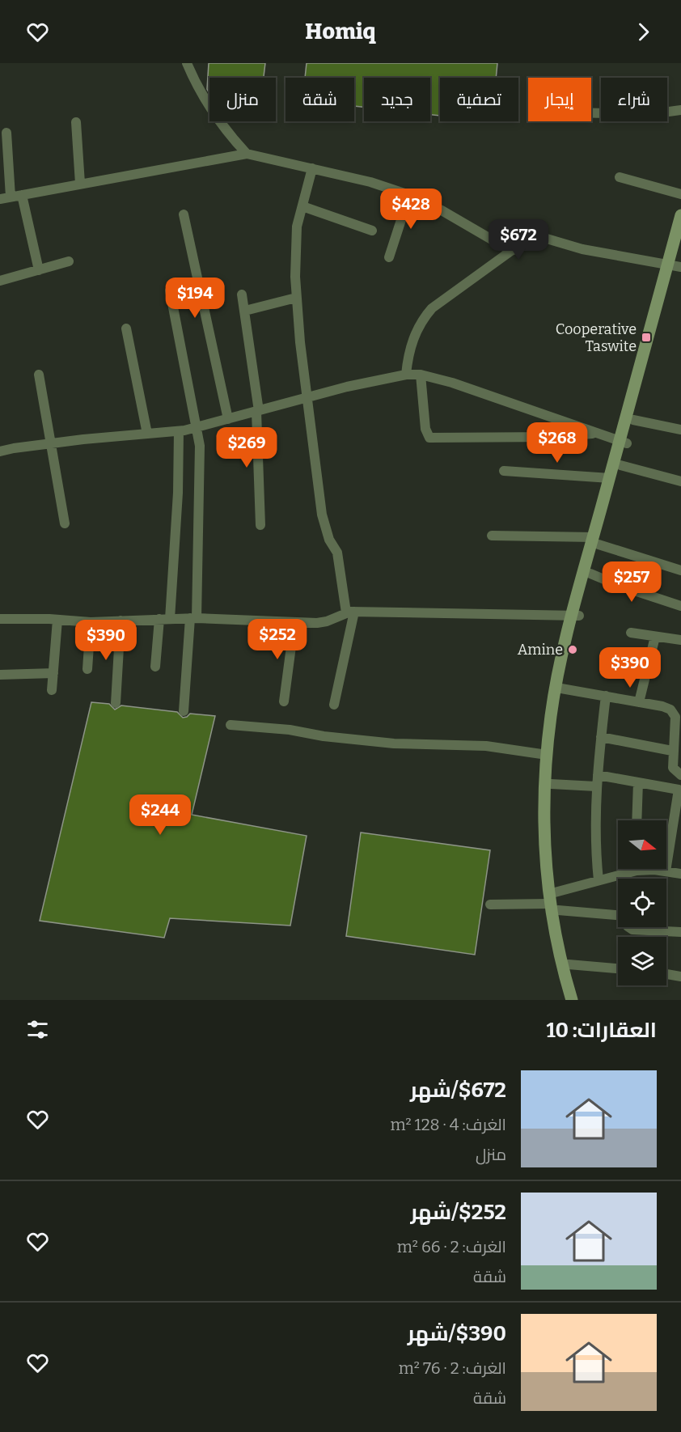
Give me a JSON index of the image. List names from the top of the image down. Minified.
{"places":{"transit":["Cooperative Taswite"],"other":["Amine"]},"north":"right","page":{"header":"Homiq","chip":["شراء","إيجار","تصفية","جديد","شقة","منزل"],"price":["$428","$672","$194","$268","$269","$257","$252","$390","$390","$244"],"heading":"العقارات: 10","list":[{"name":"$672/شهر","note":"الغرف: 4 · 128 m² · منزل"},{"name":"$252/شهر","note":"الغرف: 2 · 66 m² · شقة"},{"name":"$390/شهر","note":"الغرف: 2 · 76 m² · شقة"}]}}
